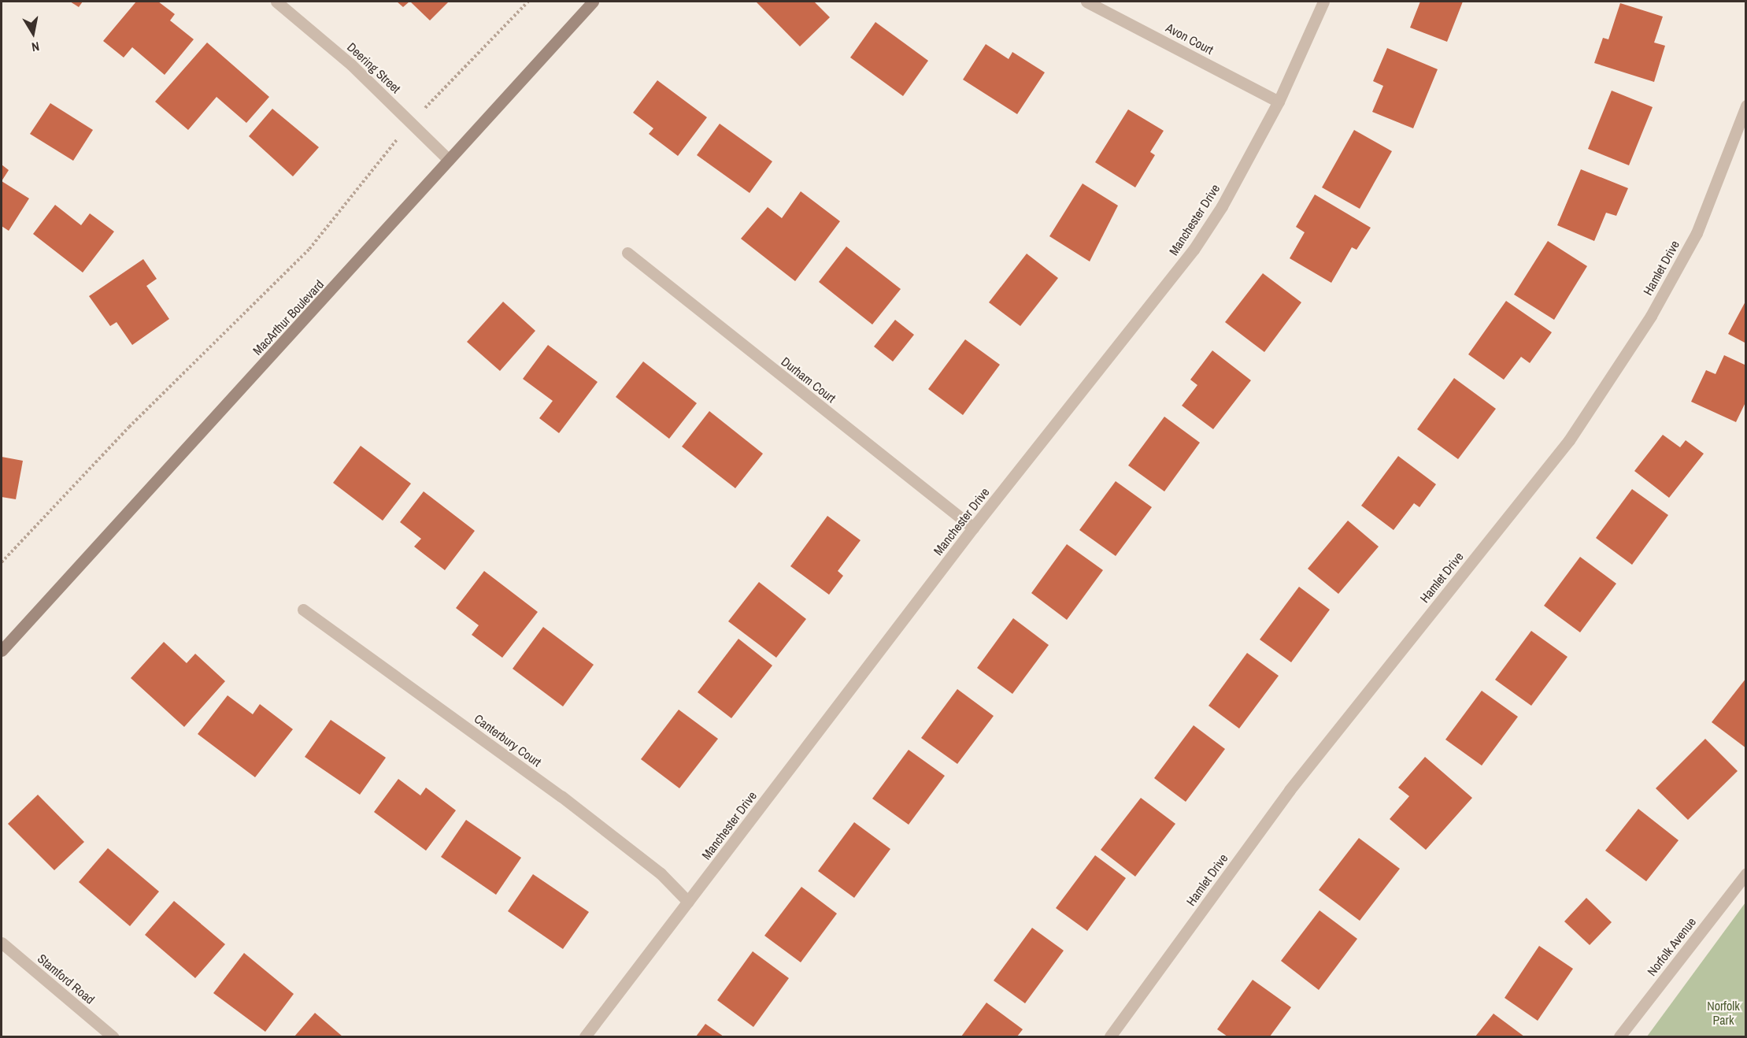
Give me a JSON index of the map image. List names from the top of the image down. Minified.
{"streets":{"street":["Avon Court","Deering Street","Manchester Drive","Hamlet Drive","MacArthur Boulevard","Durham Court","Canterbury Court","Norfolk Avenue","Stamford Road"]},"crossings":[["Avon Court","Manchester Drive"],["Deering Street","MacArthur Boulevard"],["Manchester Drive","Durham Court"],["Manchester Drive","Canterbury Court"]],"parks":["Norfolk Park"],"north":"bottom"}
